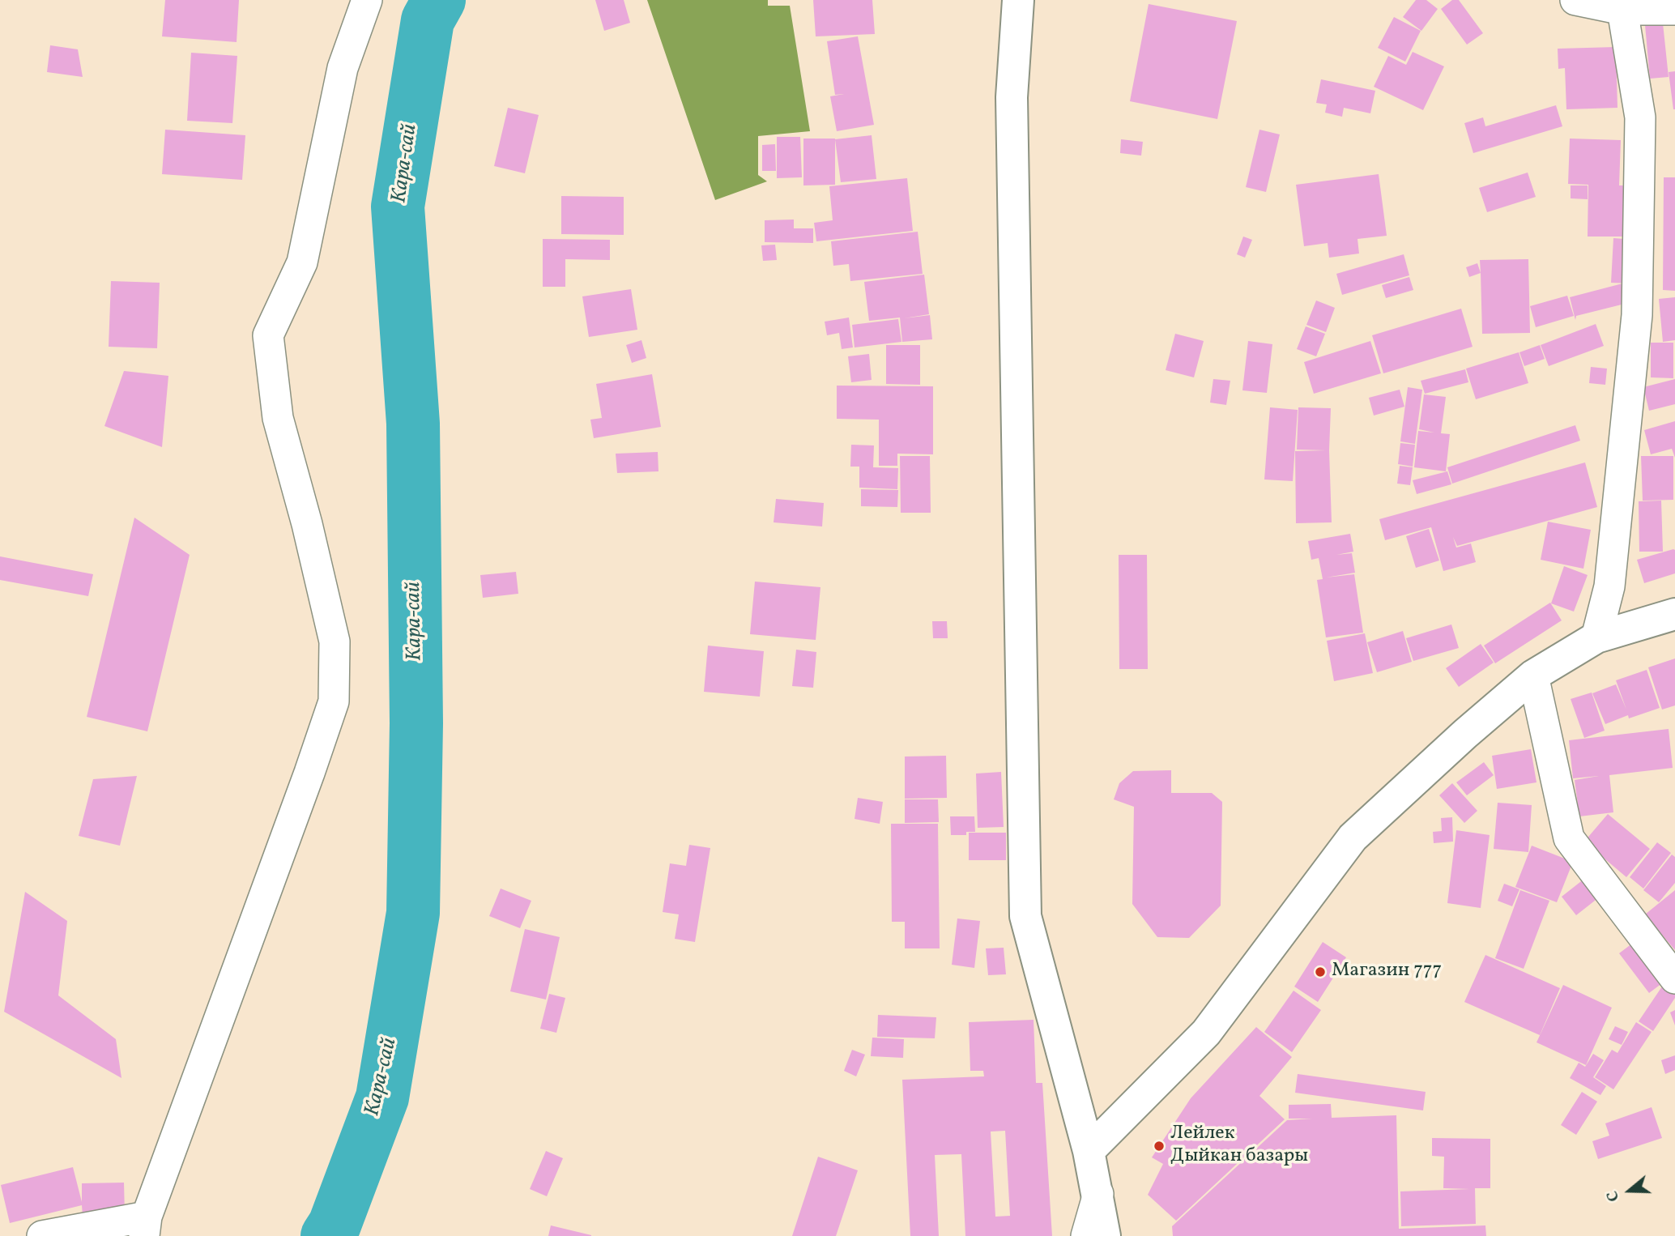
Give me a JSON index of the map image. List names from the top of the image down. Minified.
{"water":["Кара-сай"],"places":["Магазин 777","Лейлек Дыйкан базары"],"north":"left"}
